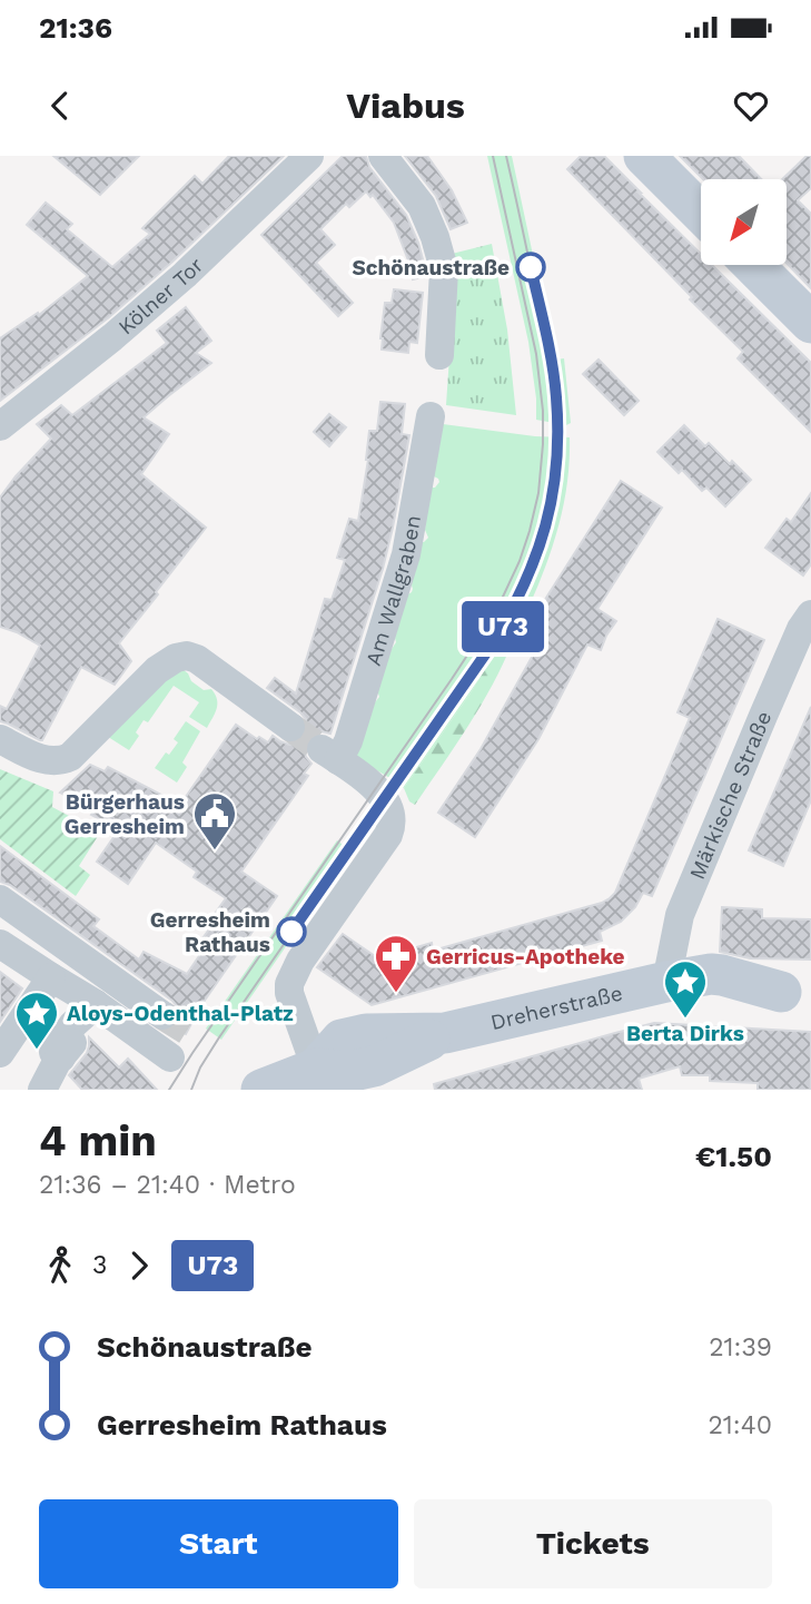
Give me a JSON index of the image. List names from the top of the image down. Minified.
{"streets":{"main road":["Dreherstraße"],"street":["Kölner Tor","Am Wallgraben","Märkische Straße"]},"crossings":[["Am Wallgraben","Dreherstraße"],["Märkische Straße","Dreherstraße"]],"places":{"other":["Schönaustraße","Gerresheim Rathaus"],"public building":["Bürgerhaus Gerresheim"],"pharmacy":["Gerricus-Apotheke"],"place":["Berta Dirks","Aloys-Odenthal-Platz"]},"lines":["metro line U73"],"north":"bottom left","page":{"status":"21:36","header":"Viabus","on_map":"U73","heading":["4 min","21:36 – 21:40 · Metro","€1.50"],"legs":["3","U73"],"list":[{"name":"Schönaustraße","value":"21:39"},{"name":"Gerresheim Rathaus","value":"21:40"}],"buttons":["Start","Tickets"]}}
